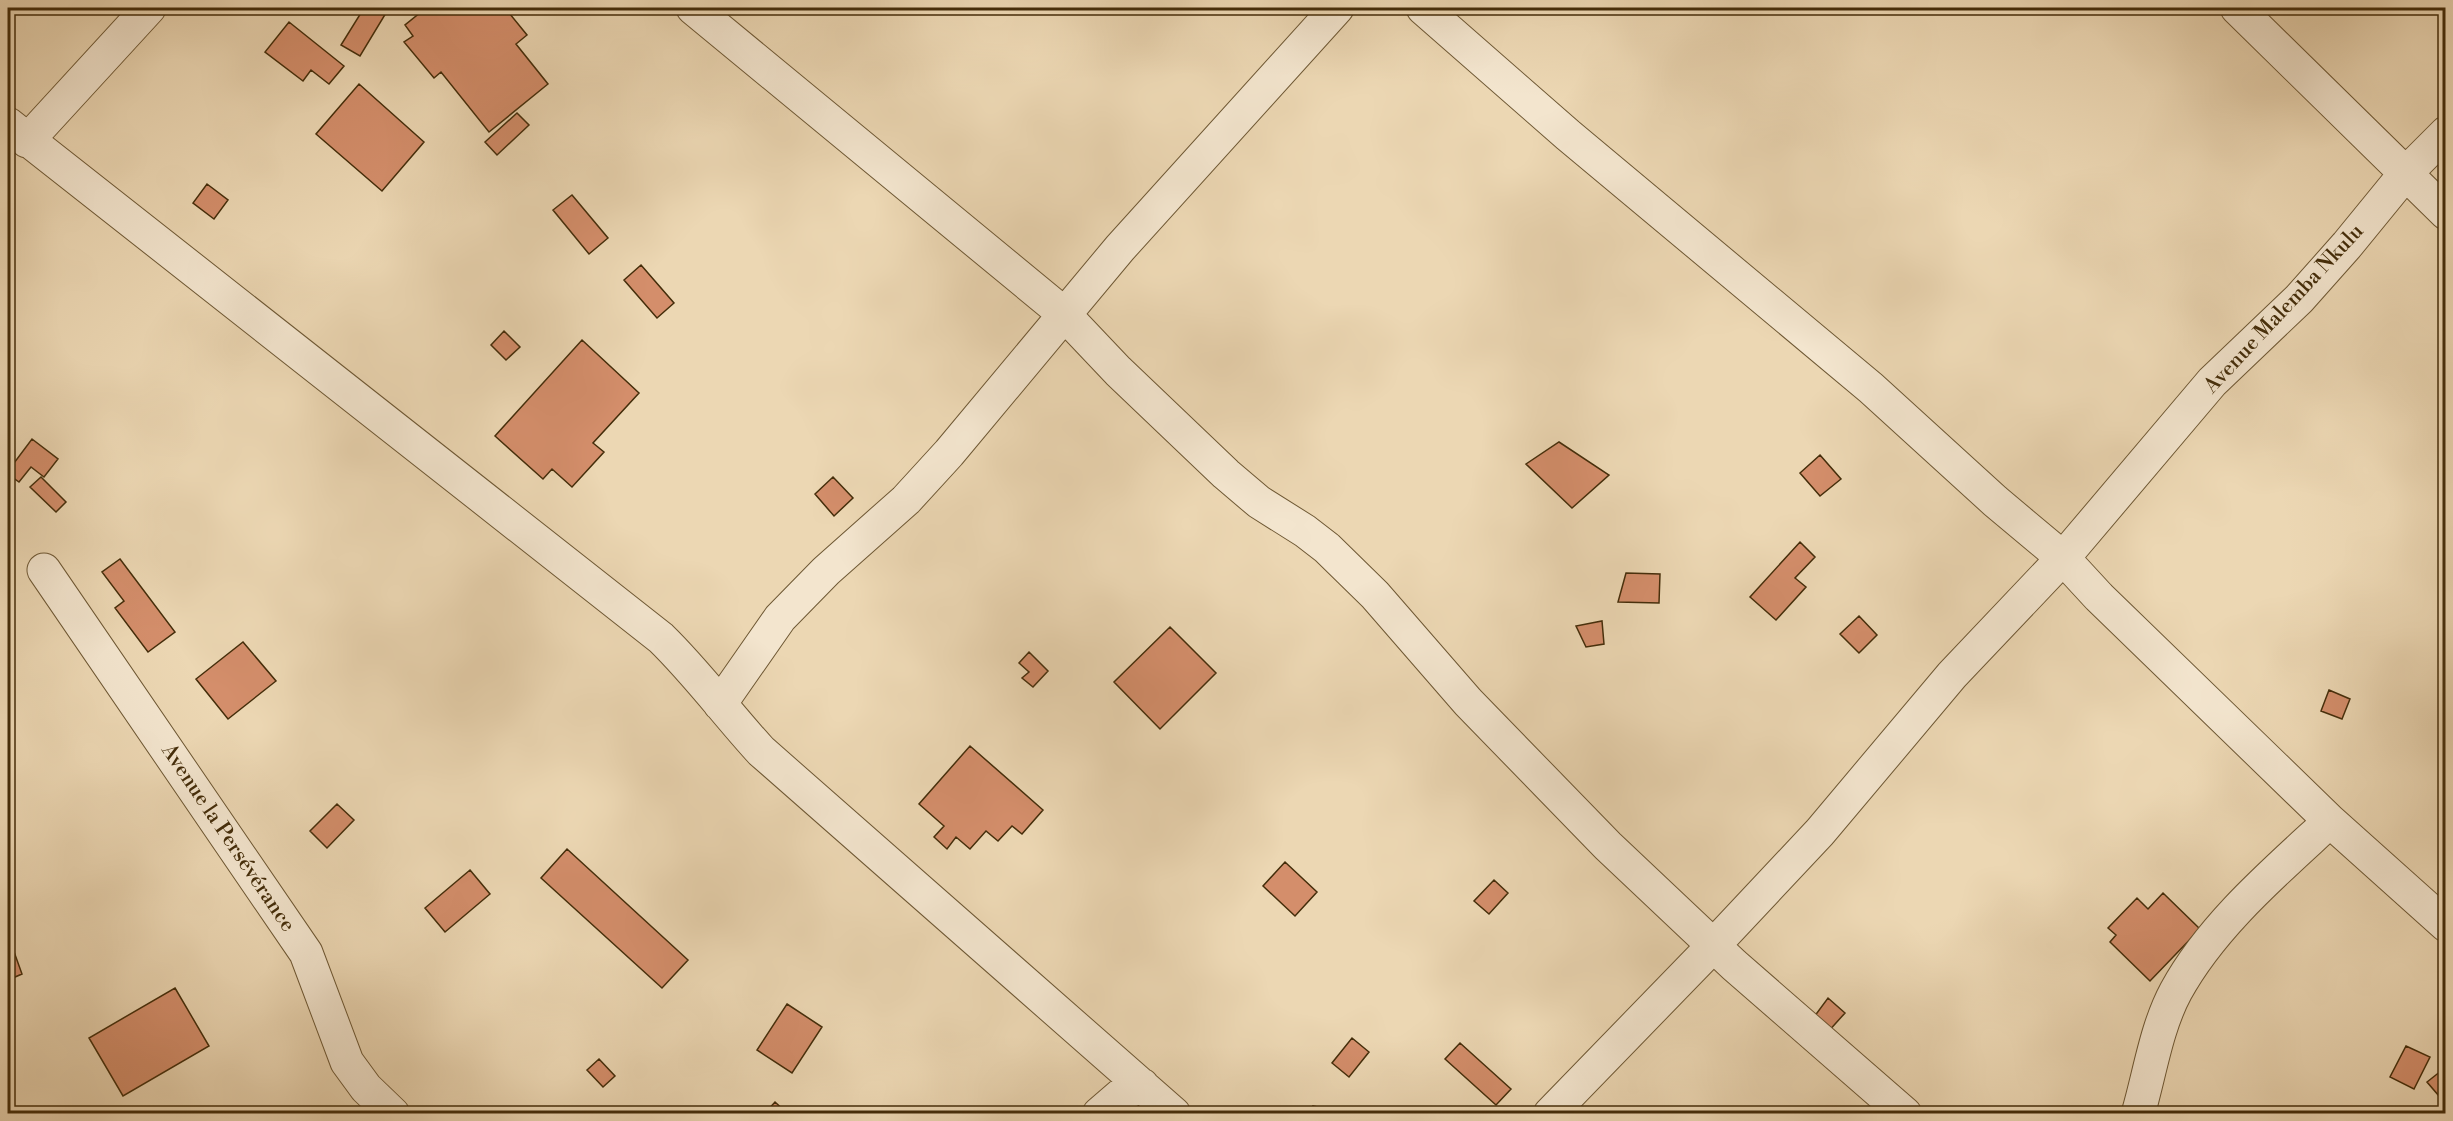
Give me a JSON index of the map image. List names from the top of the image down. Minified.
{"streets":{"street":["Avenue Malemba Nkulu","Avenue la Persévérance"]}}
